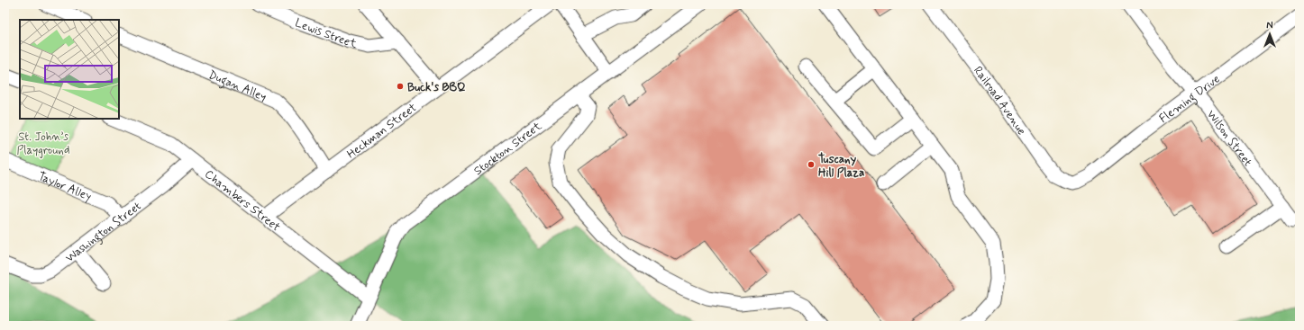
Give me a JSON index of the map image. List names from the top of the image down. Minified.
{"streets":{"street":["Lewis Street","Dugan Alley","Fleming Drive","Railroad Avenue","Heckman Street","Wilson Street","Stockton Street","Taylor Alley","Chambers Street","Washington Street"]},"crossings":[["Dugan Alley","Heckman Street"],["Fleming Drive","Railroad Avenue"],["Fleming Drive","Wilson Street"],["Heckman Street","Chambers Street"],["Stockton Street","Chambers Street"],["Taylor Alley","Washington Street"],["Chambers Street","Washington Street"]],"parks":["St. John’s Playground"],"places":["Buck's BBQ","Tuscany Hill Plaza"],"north":"top"}
